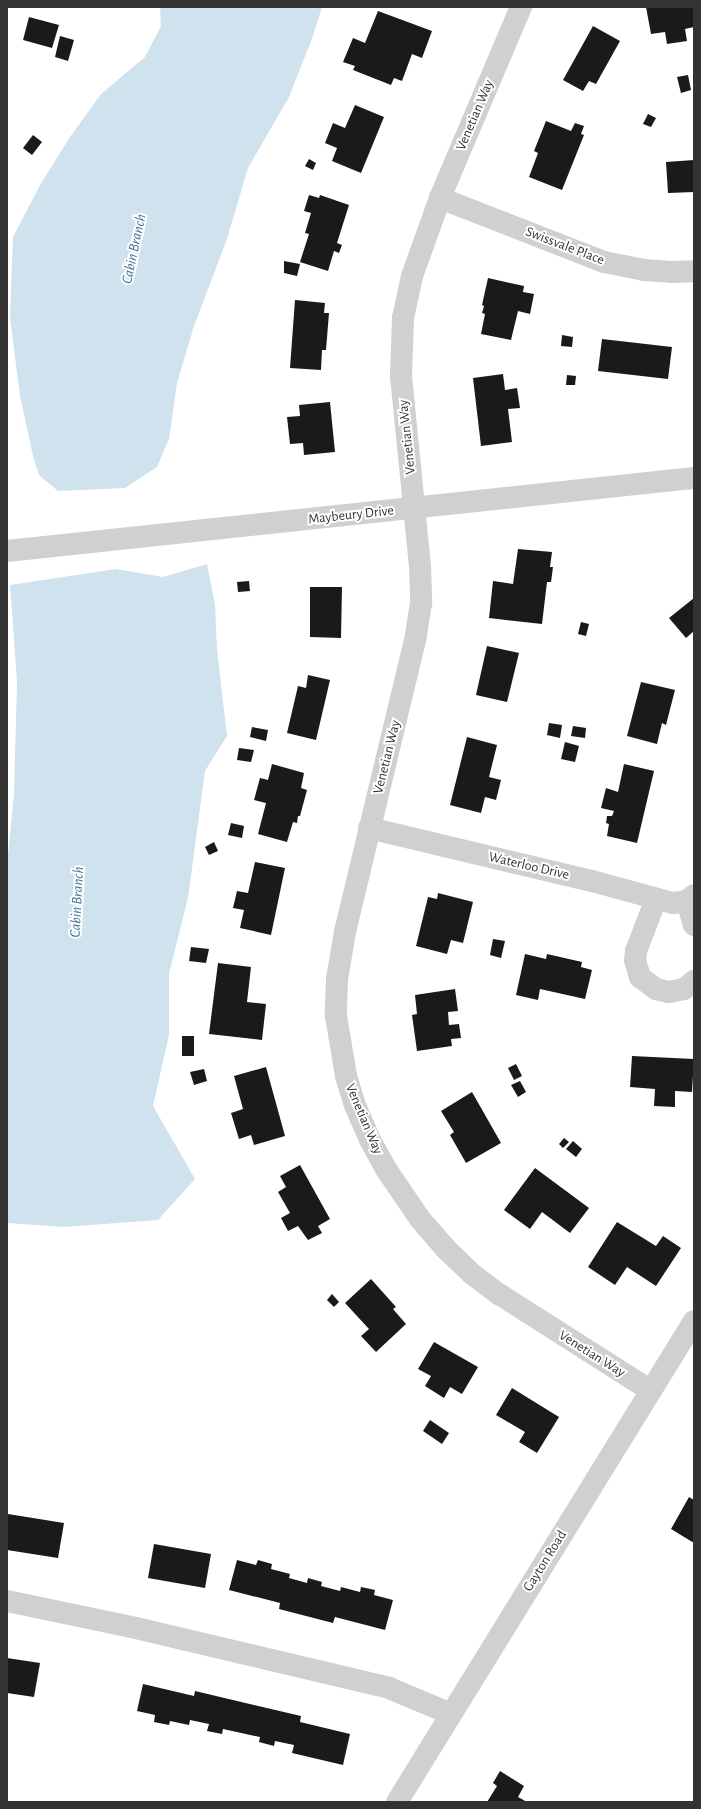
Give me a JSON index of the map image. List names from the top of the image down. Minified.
{"streets":{"street":["Venetian Way","Swissvale Place","Maybeury Drive","Waterloo Drive","Gayton Road"]},"crossings":[["Venetian Way","Swissvale Place"],["Venetian Way","Maybeury Drive"],["Venetian Way","Waterloo Drive"],["Venetian Way","Gayton Road"]],"water":["Cabin Branch"]}
